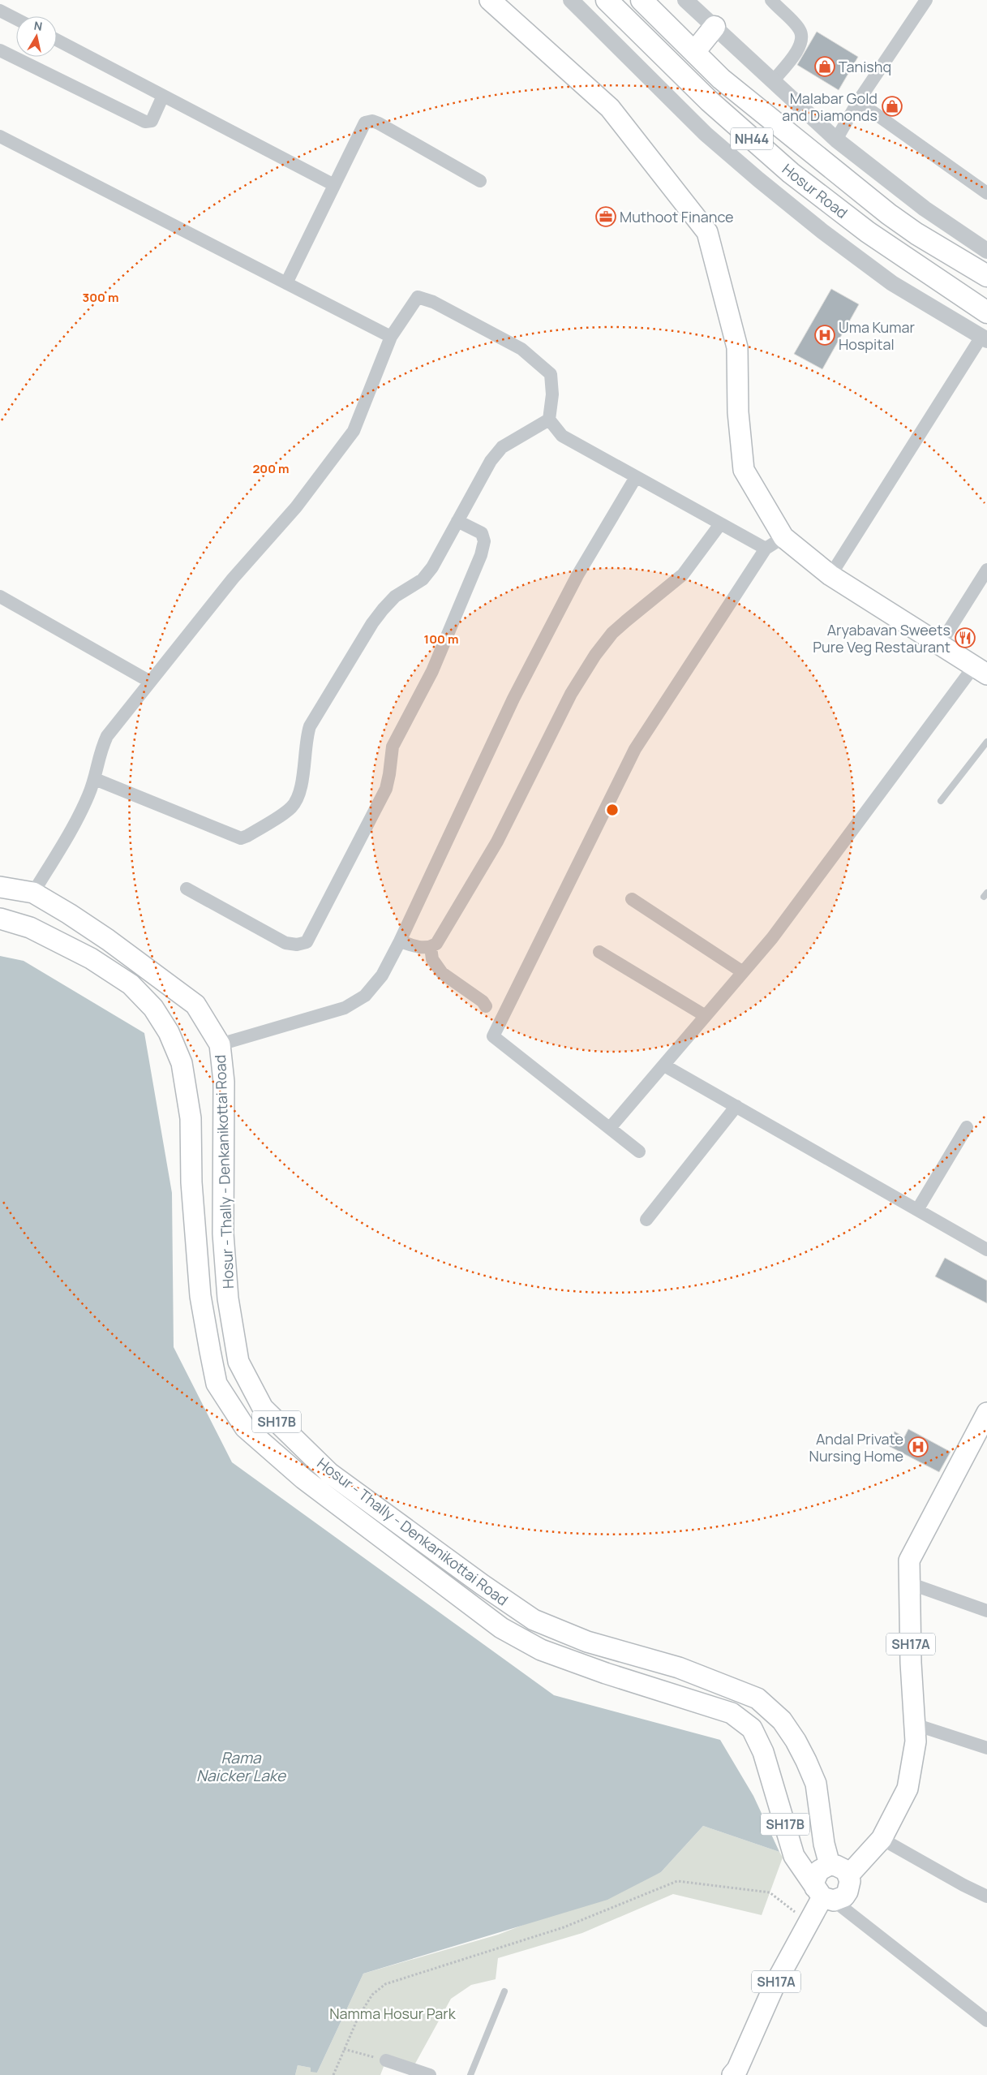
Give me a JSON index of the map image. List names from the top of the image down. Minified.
{"streets":{"highway":["NH44","Hosur Road"],"main road":["Hosur - Thally - Denkanikottai Road","SH17B","SH17A"]},"crossings":[["Hosur - Thally - Denkanikottai Road","SH17A"]],"water":["Rama Naicker Lake"],"parks":["Namma Hosur Park"],"places":{"shop":["Tanishq","Malabar Gold and Diamonds"],"office":["Muthoot Finance"],"hospital":["Uma Kumar Hospital","Andal Private Nursing Home"],"restaurant":["Aryabavan Sweets Pure Veg Restaurant"]},"north":"top","rings":["300 m","200 m","100 m"]}
